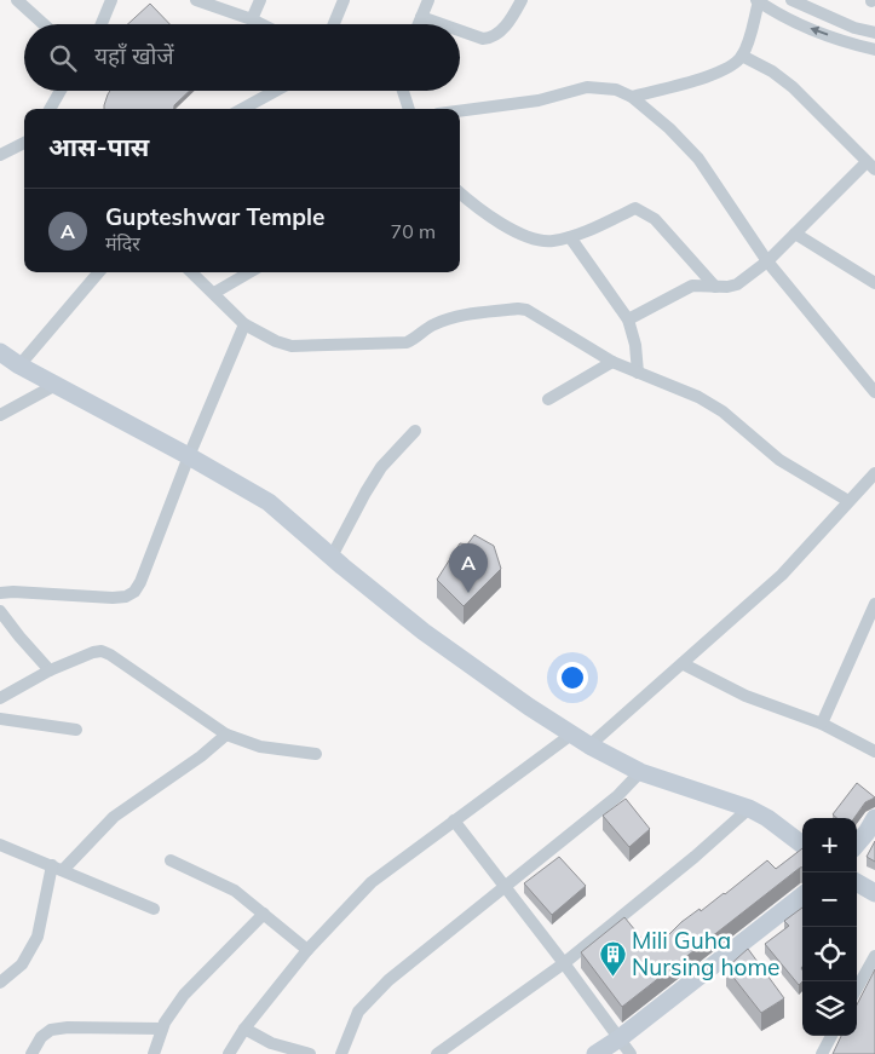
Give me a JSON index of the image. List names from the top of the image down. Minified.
{"places":{"building":["Mili Guha Nursing home"]},"page":{"search":"यहाँ खोजें","heading":"आस-पास","list":[{"mark":"A","name":"Gupteshwar Temple","note":"मंदिर","value":"70 m"}],"pins":"A","map_buttons":["+","−"]}}
